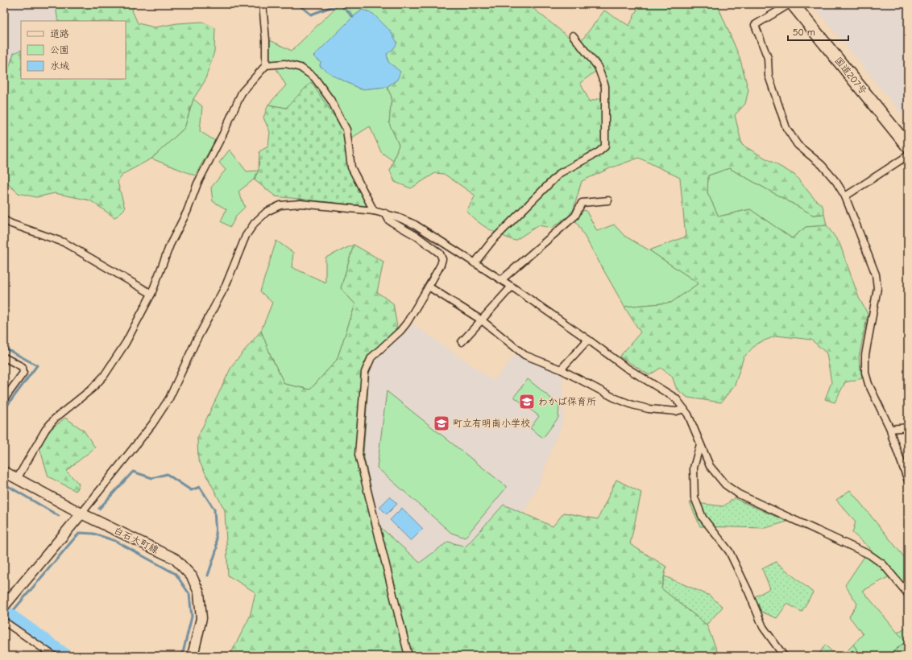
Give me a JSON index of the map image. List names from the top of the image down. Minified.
{"streets":{"highway":["国道207号"],"main road":["白石大町線"]},"places":{"school or university":["わかば保育所","町立有明南小学校"]},"legend":["道路","公園","水域"],"scale_bar":"50 m"}
